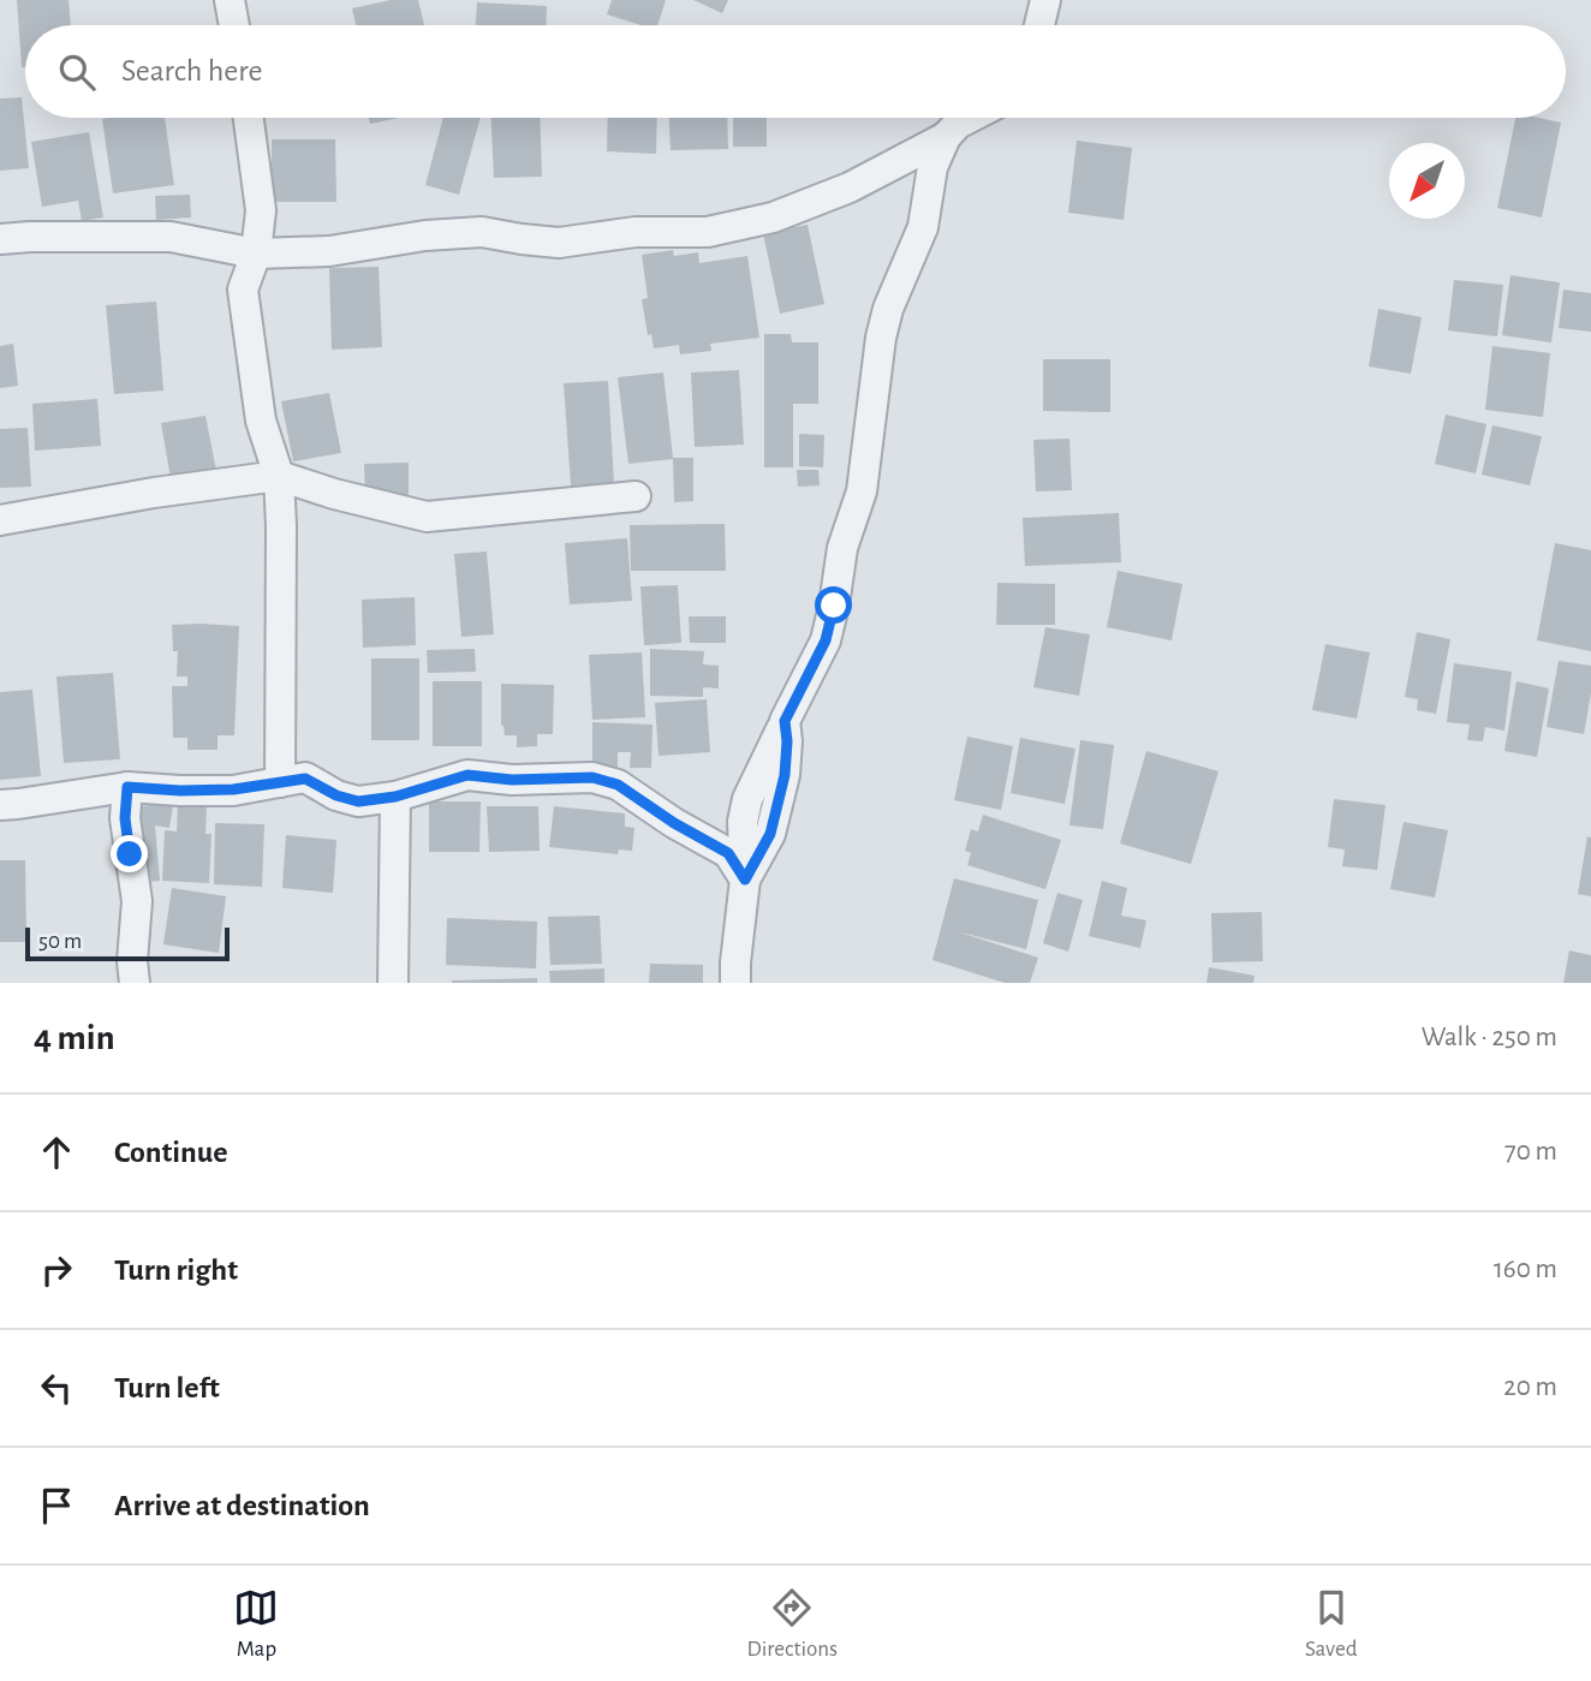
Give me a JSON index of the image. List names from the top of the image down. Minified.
{"scale_bar":"50 m","north":"bottom left","page":{"search":"Search here","scale":"50 m","heading":["4 min","Walk · 250 m"],"list":[["Continue","70 m"],["Turn right","160 m"],["Turn left","20 m"],"Arrive at destination"],"nav":["Map","Directions","Saved"]}}
